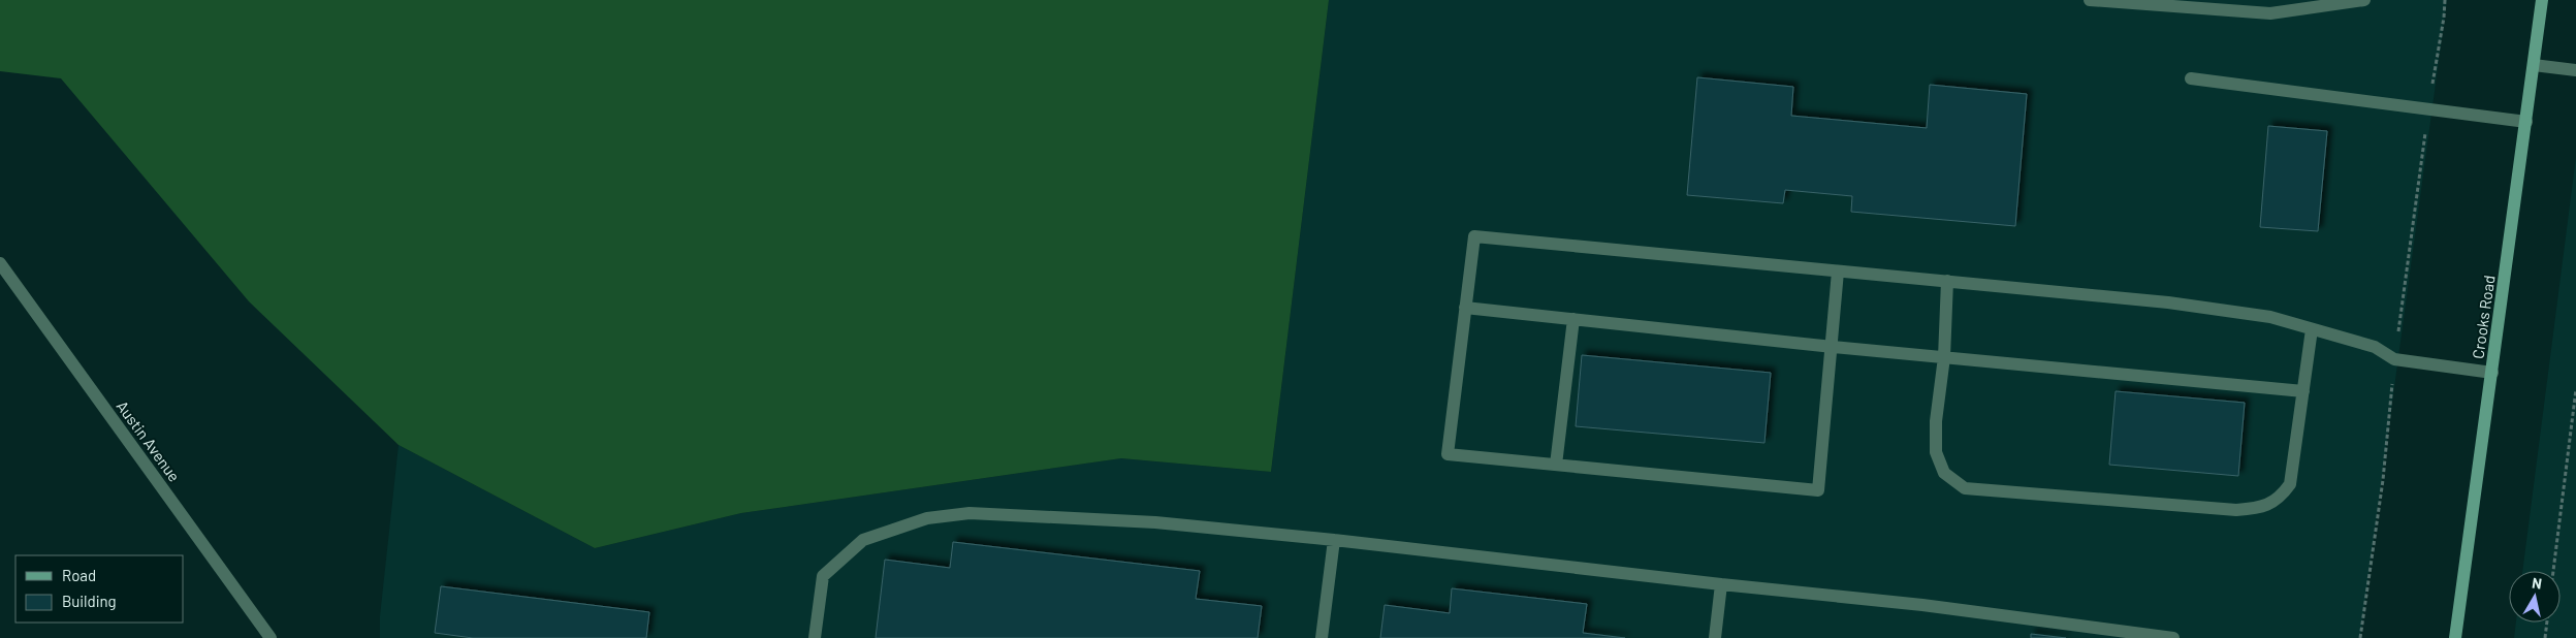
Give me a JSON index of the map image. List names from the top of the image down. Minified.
{"streets":{"main road":["Crooks Road"],"street":["Austin Avenue"]},"legend":["Road","Building"],"north":"top"}
